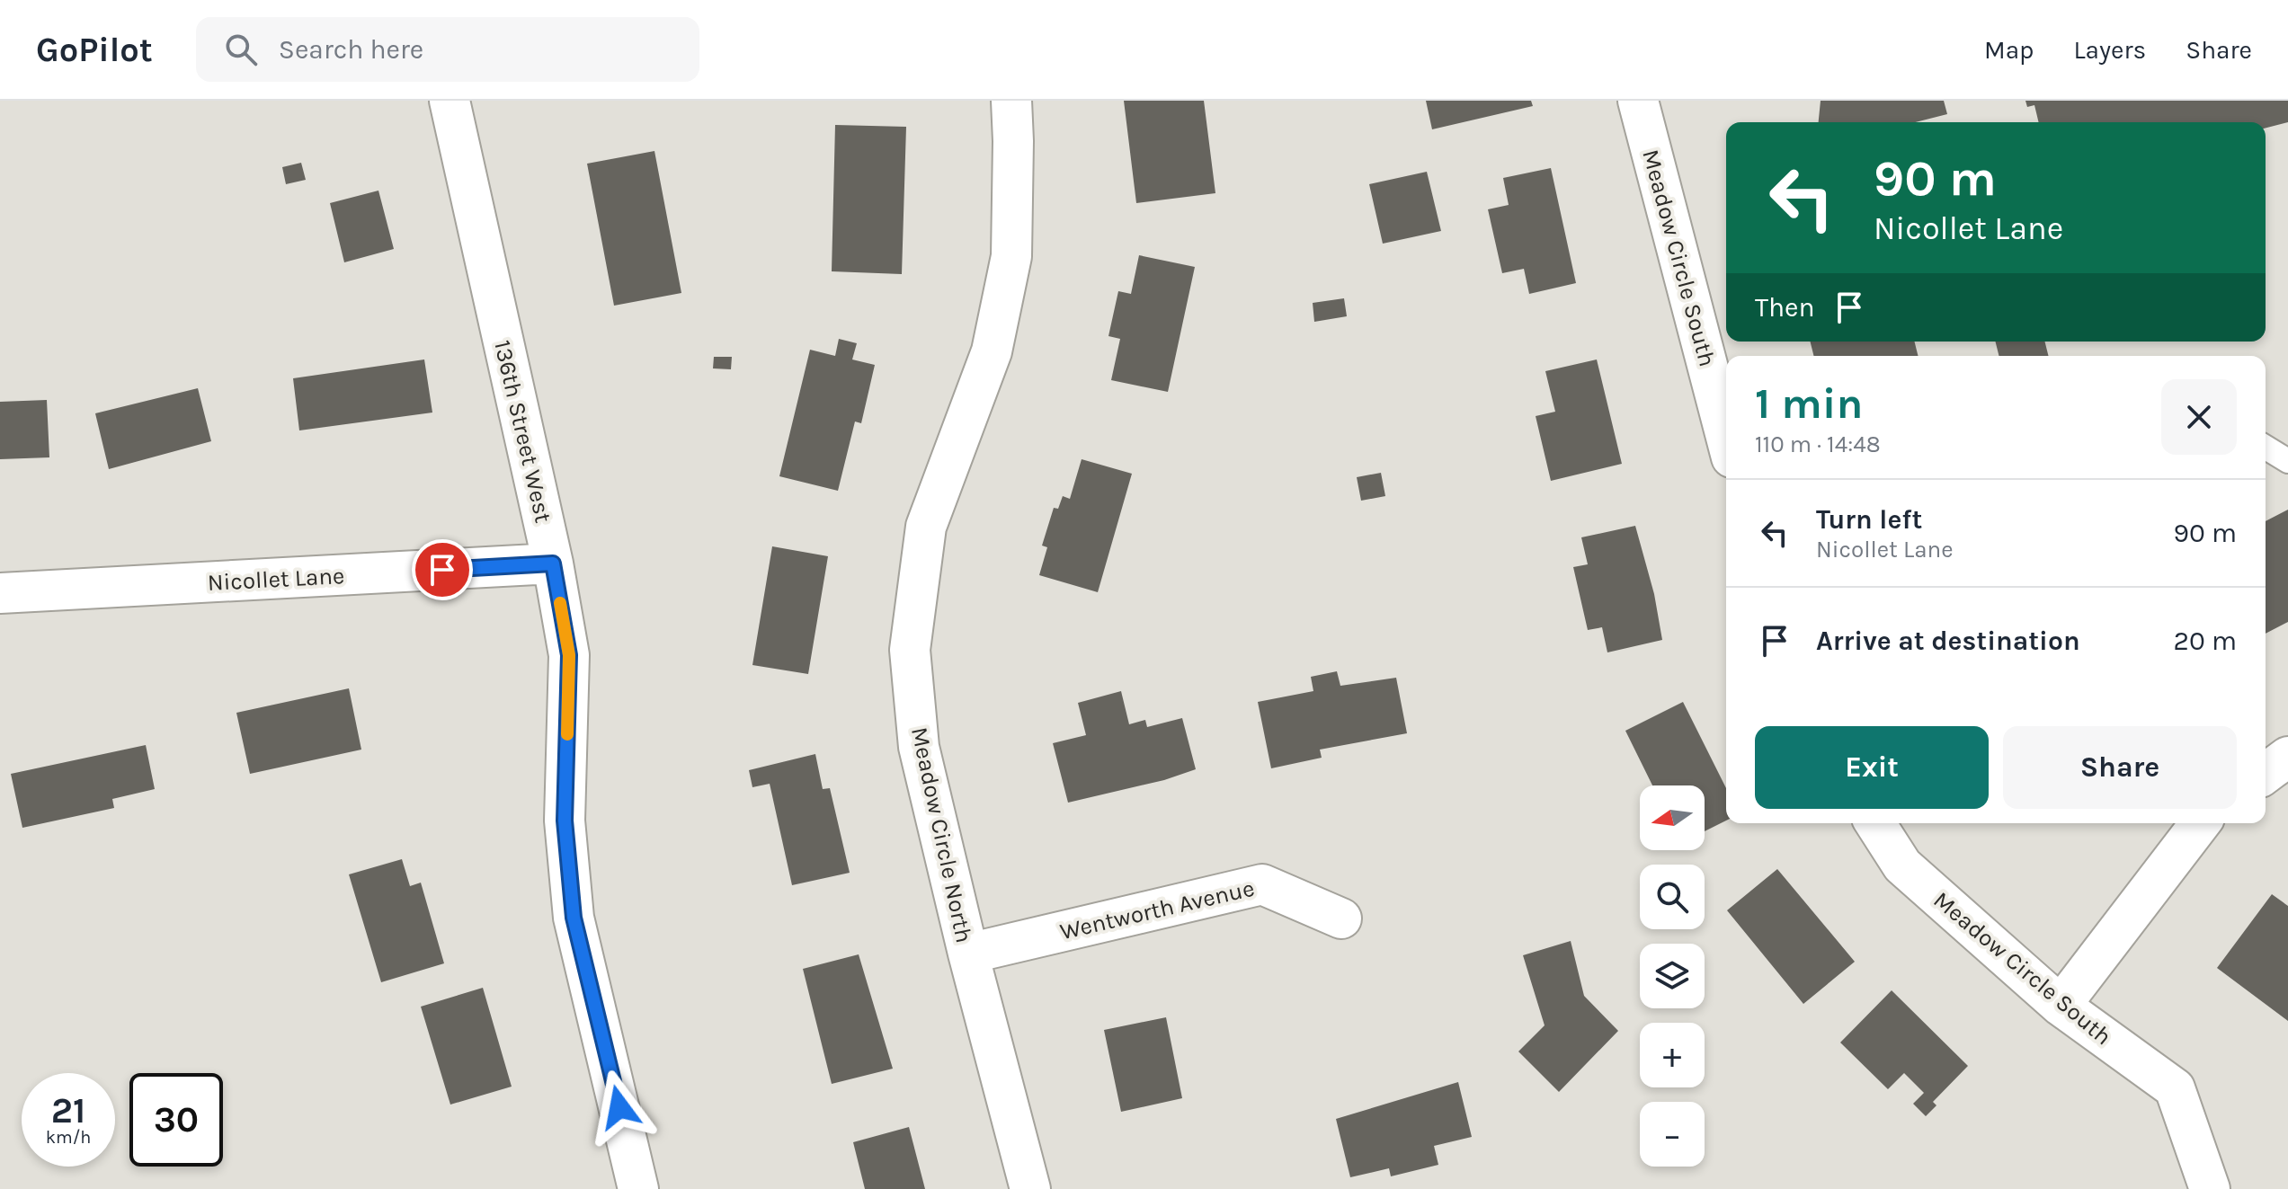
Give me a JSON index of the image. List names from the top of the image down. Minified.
{"streets":{"street":["Meadow Circle South","136th Street West","Nicollet Lane","Meadow Circle North","Wentworth Avenue"]},"crossings":[["136th Street West","Nicollet Lane"],["Meadow Circle North","Wentworth Avenue"]],"north":"left","page":{"header":"GoPilot","search":"Search here","nav":["Map","Layers","Share"],"turn":["90 m","Nicollet Lane"],"then":"Then","heading":["1 min","110 m · 14:48"],"list":[{"name":"Turn left","note":"Nicollet Lane","value":"90 m"},{"name":"Arrive at destination","value":"20 m"}],"buttons":["Exit","Share"],"map_buttons":["+","−"],"speed":"21 km/h","limit":"30"}}
